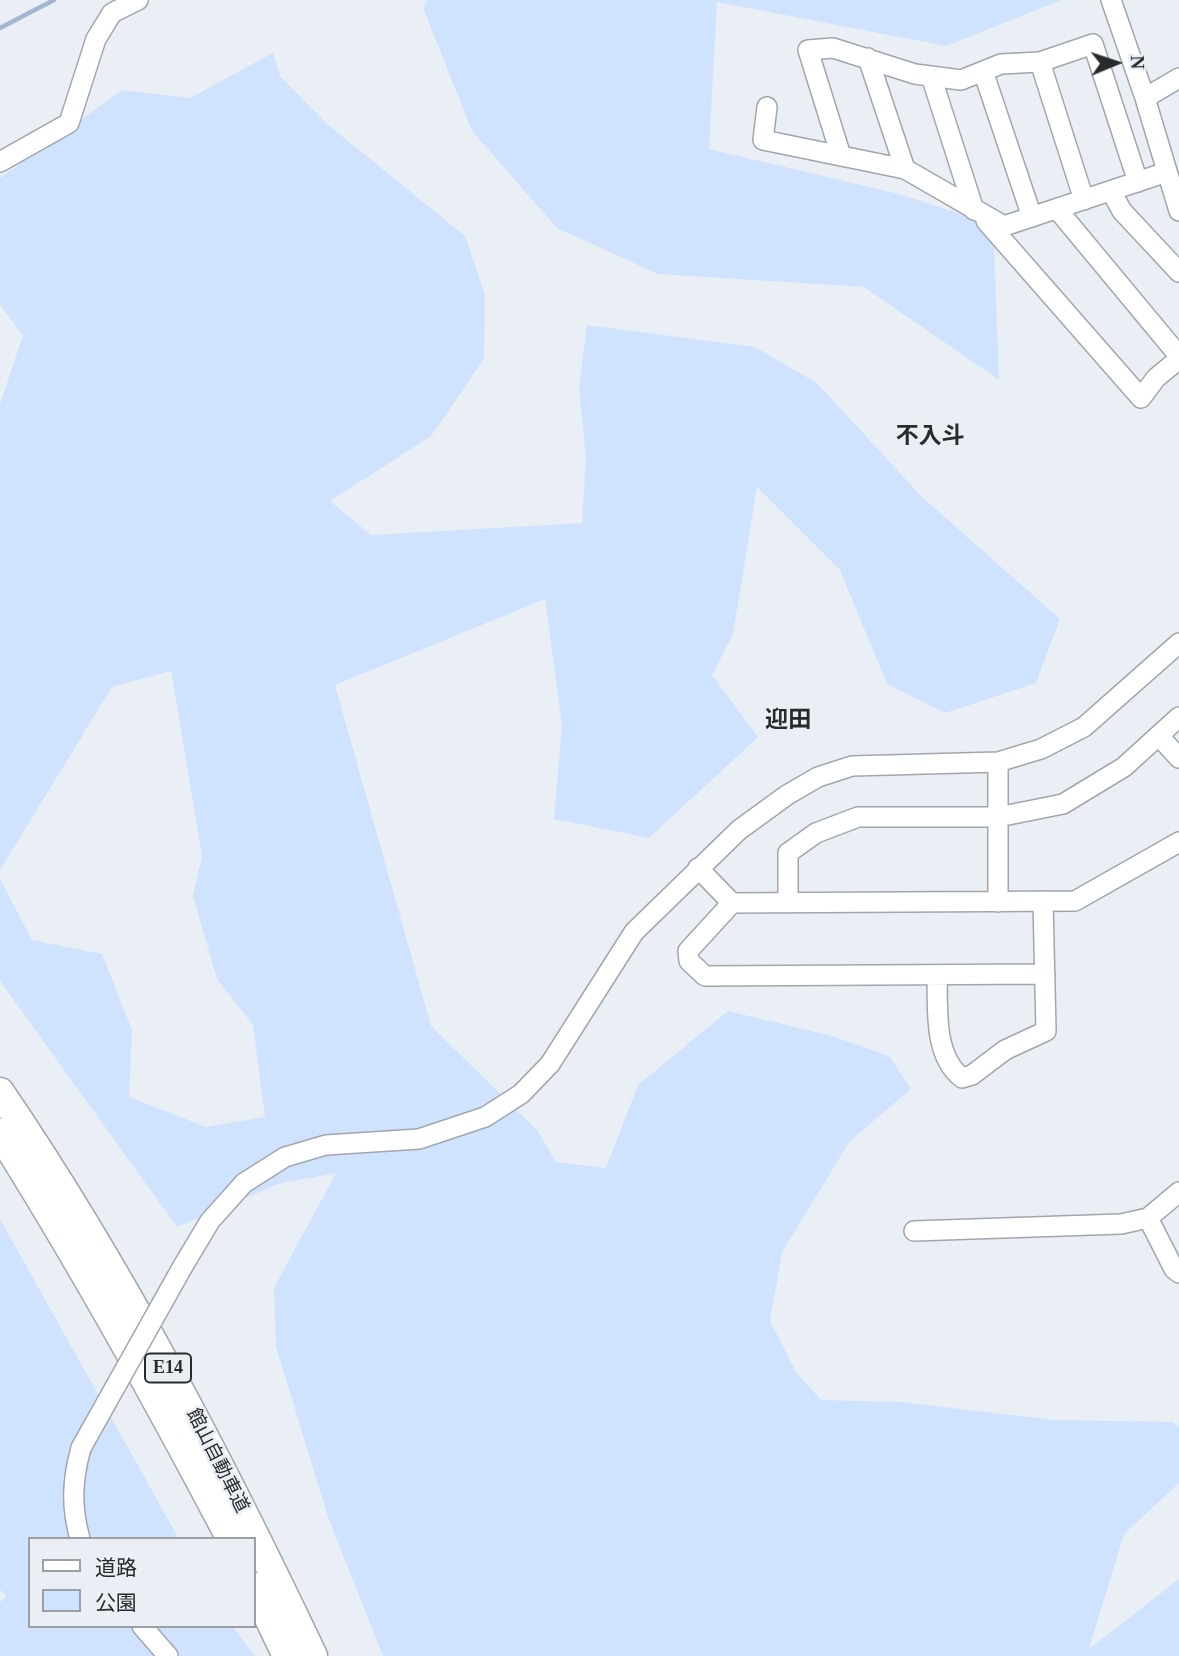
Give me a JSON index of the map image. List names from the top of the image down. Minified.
{"streets":{"highway":["E14","館山自動車道"]},"districts":["不入斗","迎田"],"legend":["道路","公園"],"north":"right"}
